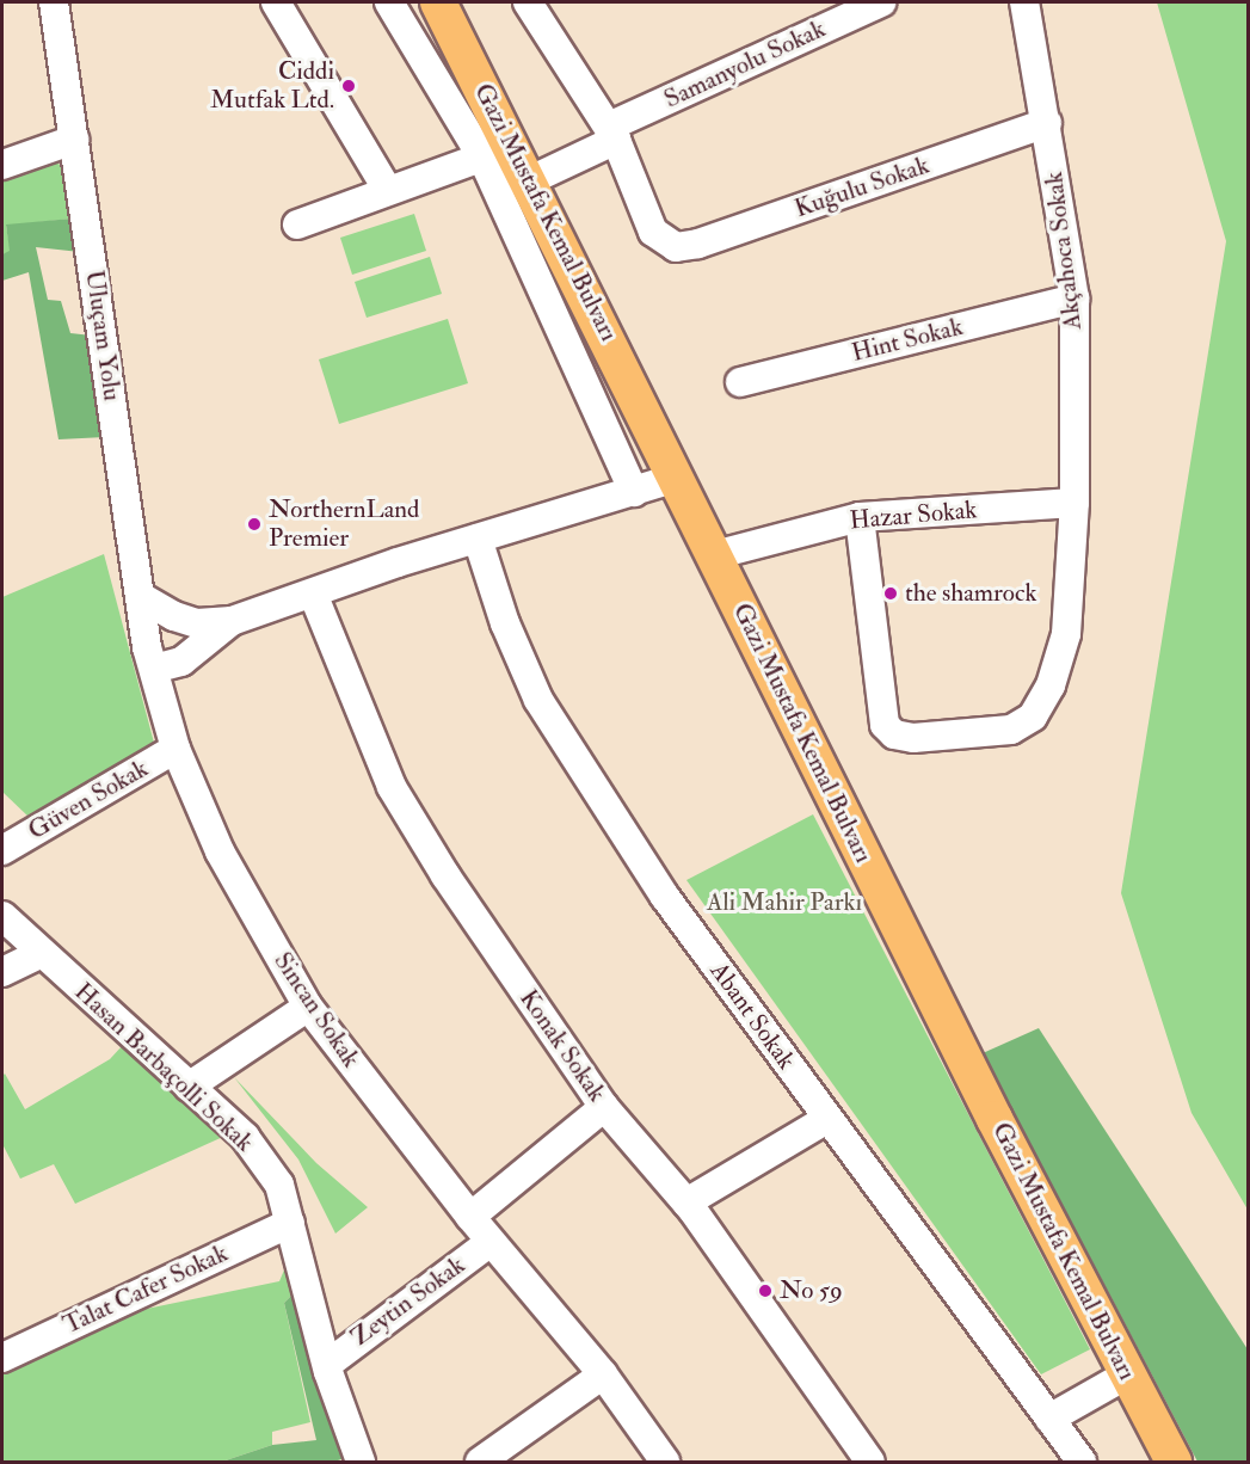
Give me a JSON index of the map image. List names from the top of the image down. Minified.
{"streets":{"main road":["Gazi Mustafa Kemal Bulvarı"],"street":["Samanyolu Sokak","Kuğulu Sokak","Akçahoca Sokak","Uluçam Yolu","Hint Sokak","Hazar Sokak","Güven Sokak","Sincan Sokak","Abant Sokak","Konak Sokak","Hasan Barbaçolli Sokak","Talat Cafer Sokak","Zeytin Sokak"]},"crossings":[["Samanyolu Sokak","Kuğulu Sokak"],["Samanyolu Sokak","Gazi Mustafa Kemal Bulvarı"],["Kuğulu Sokak","Akçahoca Sokak"],["Gazi Mustafa Kemal Bulvarı","Hazar Sokak"],["Akçahoca Sokak","Hint Sokak"],["Akçahoca Sokak","Hazar Sokak"],["Uluçam Yolu","Sincan Sokak"],["Güven Sokak","Sincan Sokak"],["Sincan Sokak","Zeytin Sokak"],["Hasan Barbaçolli Sokak","Talat Cafer Sokak"],["Hasan Barbaçolli Sokak","Zeytin Sokak"]],"parks":["Ali Mahir Parkı"],"places":["Ciddi Mutfak Ltd.","NorthernLand Premier","the shamrock","No 59"]}
